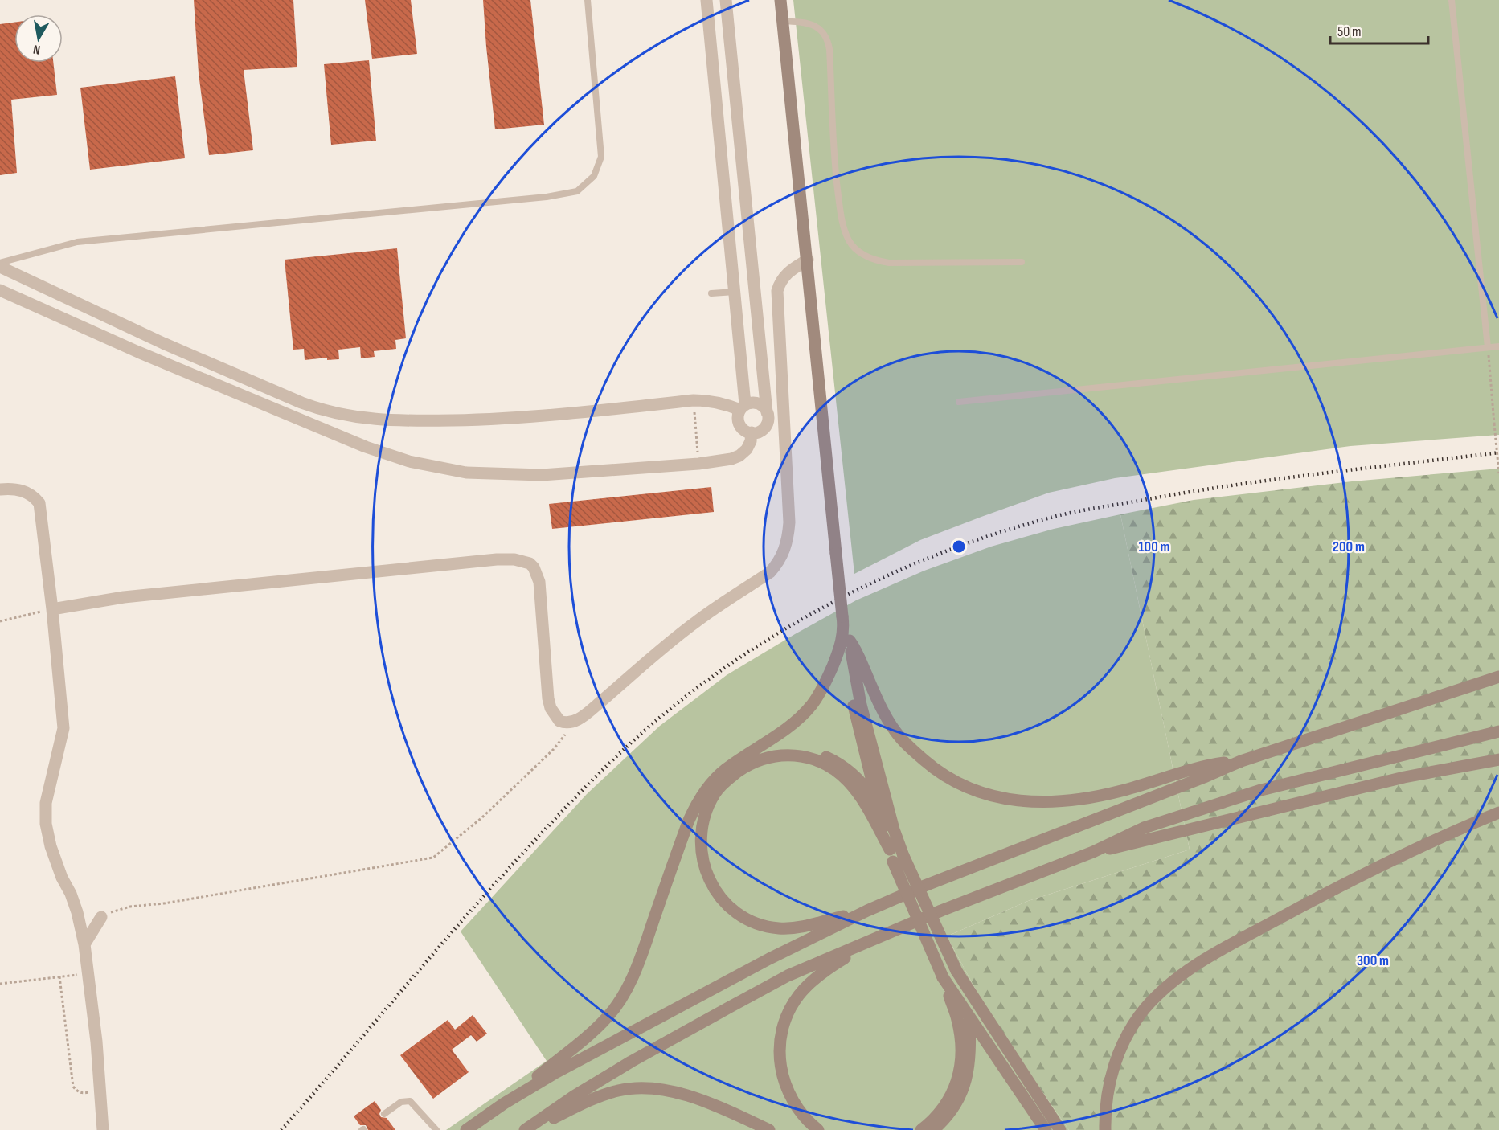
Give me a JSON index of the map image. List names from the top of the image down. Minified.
{"scale_bar":"50 m","north":"bottom","rings":["100 m","200 m","300 m"]}
